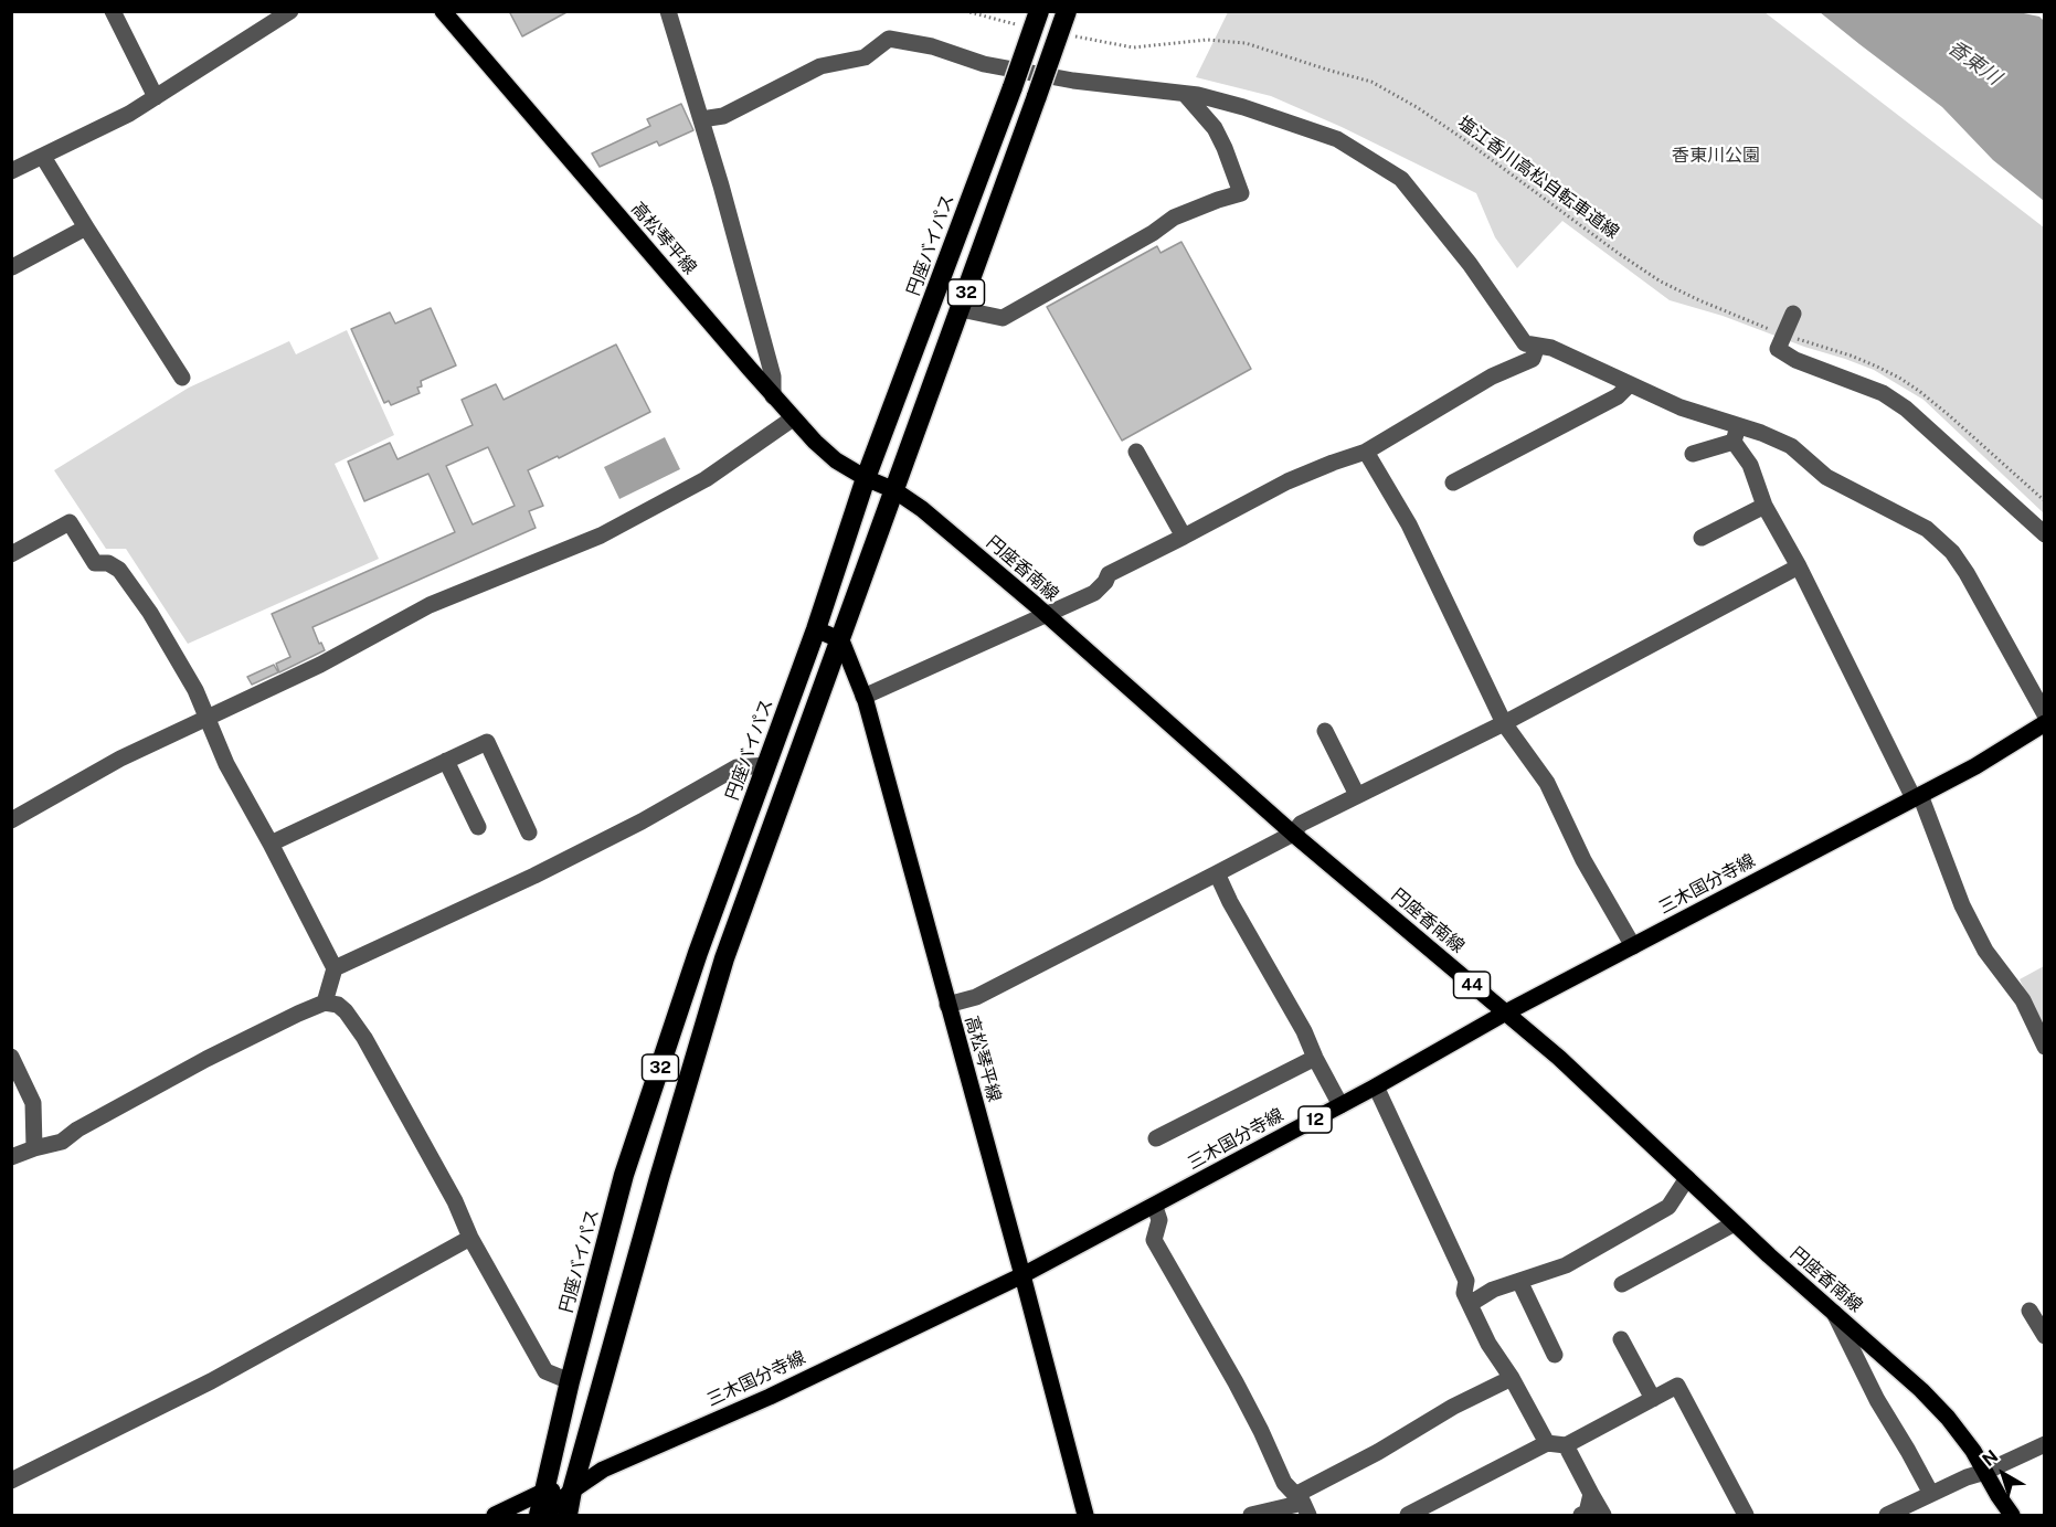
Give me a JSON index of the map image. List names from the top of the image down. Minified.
{"streets":{"highway":["円座バイパス","32"],"main road":["高松琴平線","円座香南線","三木国分寺線","44","12"],"path":["塩江香川高松自転車道線"]},"crossings":[["高松琴平線","円座バイパス"],["高松琴平線","32"],["高松琴平線","円座香南線"],["高松琴平線","三木国分寺線"],["円座バイパス","円座香南線"],["円座バイパス","三木国分寺線"],["32","円座香南線"],["32","三木国分寺線"],["円座香南線","三木国分寺線"]],"water":["香東川"],"parks":["香東川公園"],"north":"top left"}
